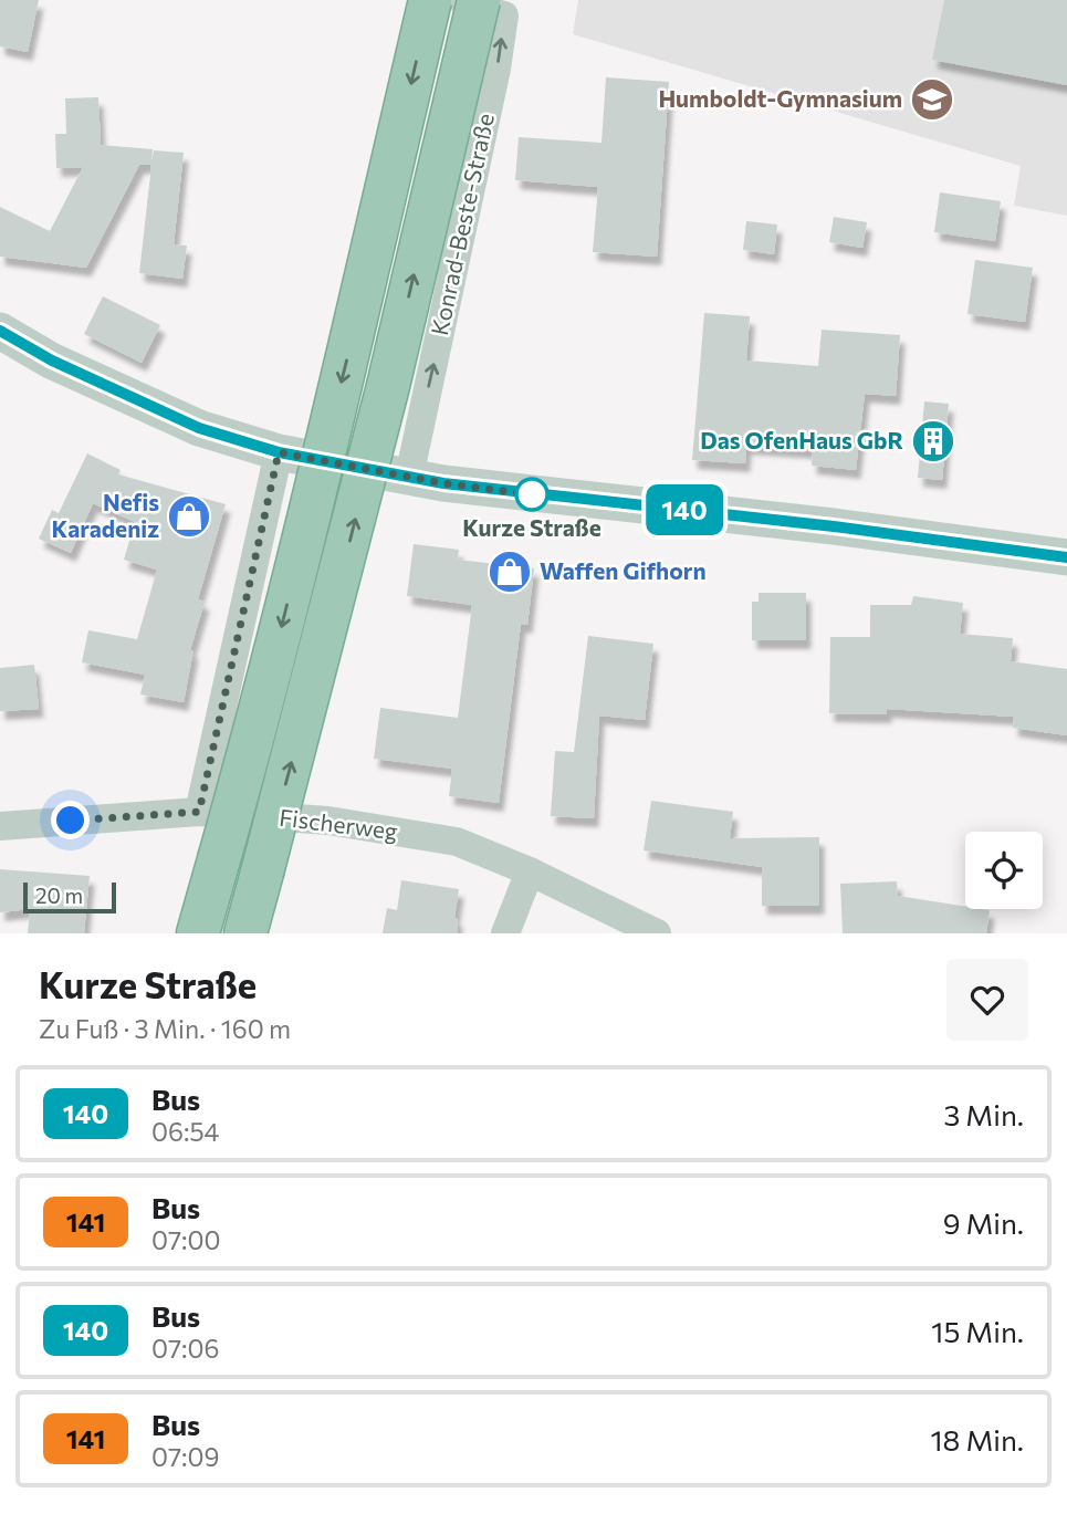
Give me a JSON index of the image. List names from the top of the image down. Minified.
{"streets":{"street":["Konrad-Beste-Straße","Fischerweg"]},"one_way":["Konrad-Beste-Straße"],"places":{"school or university":["Humboldt-Gymnasium"],"building":["Das OfenHaus GbR"],"other":["Kurze Straße"],"shop":["Nefis Karadeniz","Waffen Gifhorn"]},"lines":["bus line 140"],"scale_bar":"20 m","page":{"on_map":"140","scale":"20 m","heading":["Kurze Straße","Zu Fuß · 3 Min. · 160 m"],"list":[{"mark":"140","name":"Bus","note":"06:54","value":"3 Min."},{"mark":"141","name":"Bus","note":"07:00","value":"9 Min."},{"mark":"140","name":"Bus","note":"07:06","value":"15 Min."},{"mark":"141","name":"Bus","note":"07:09","value":"18 Min."}]}}
